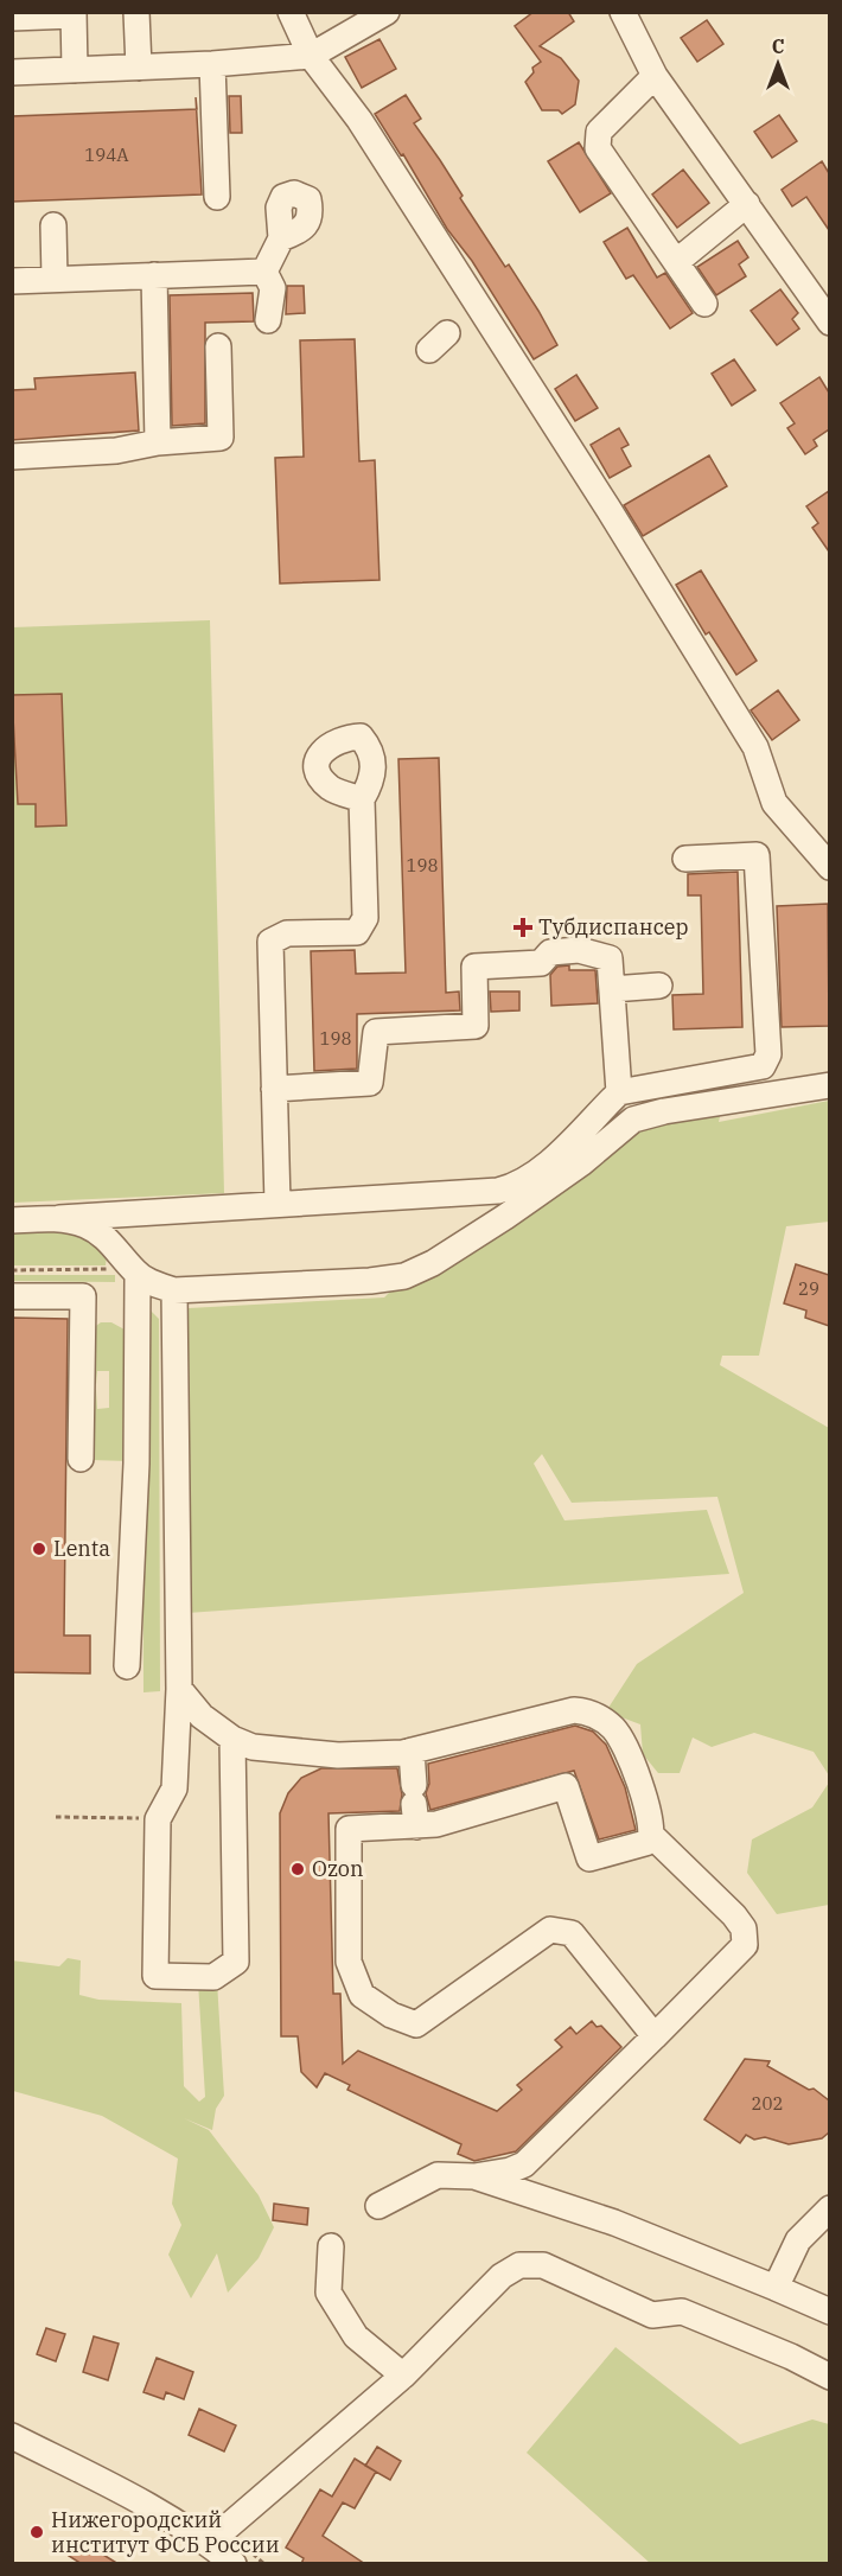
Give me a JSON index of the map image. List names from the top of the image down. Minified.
{"places":{"health":["Тубдиспансер"],"other":["Lenta","Ozon","Нижегородский институт ФСБ России"]},"house_numbers":["194А","198","198","29","202"],"north":"top"}
